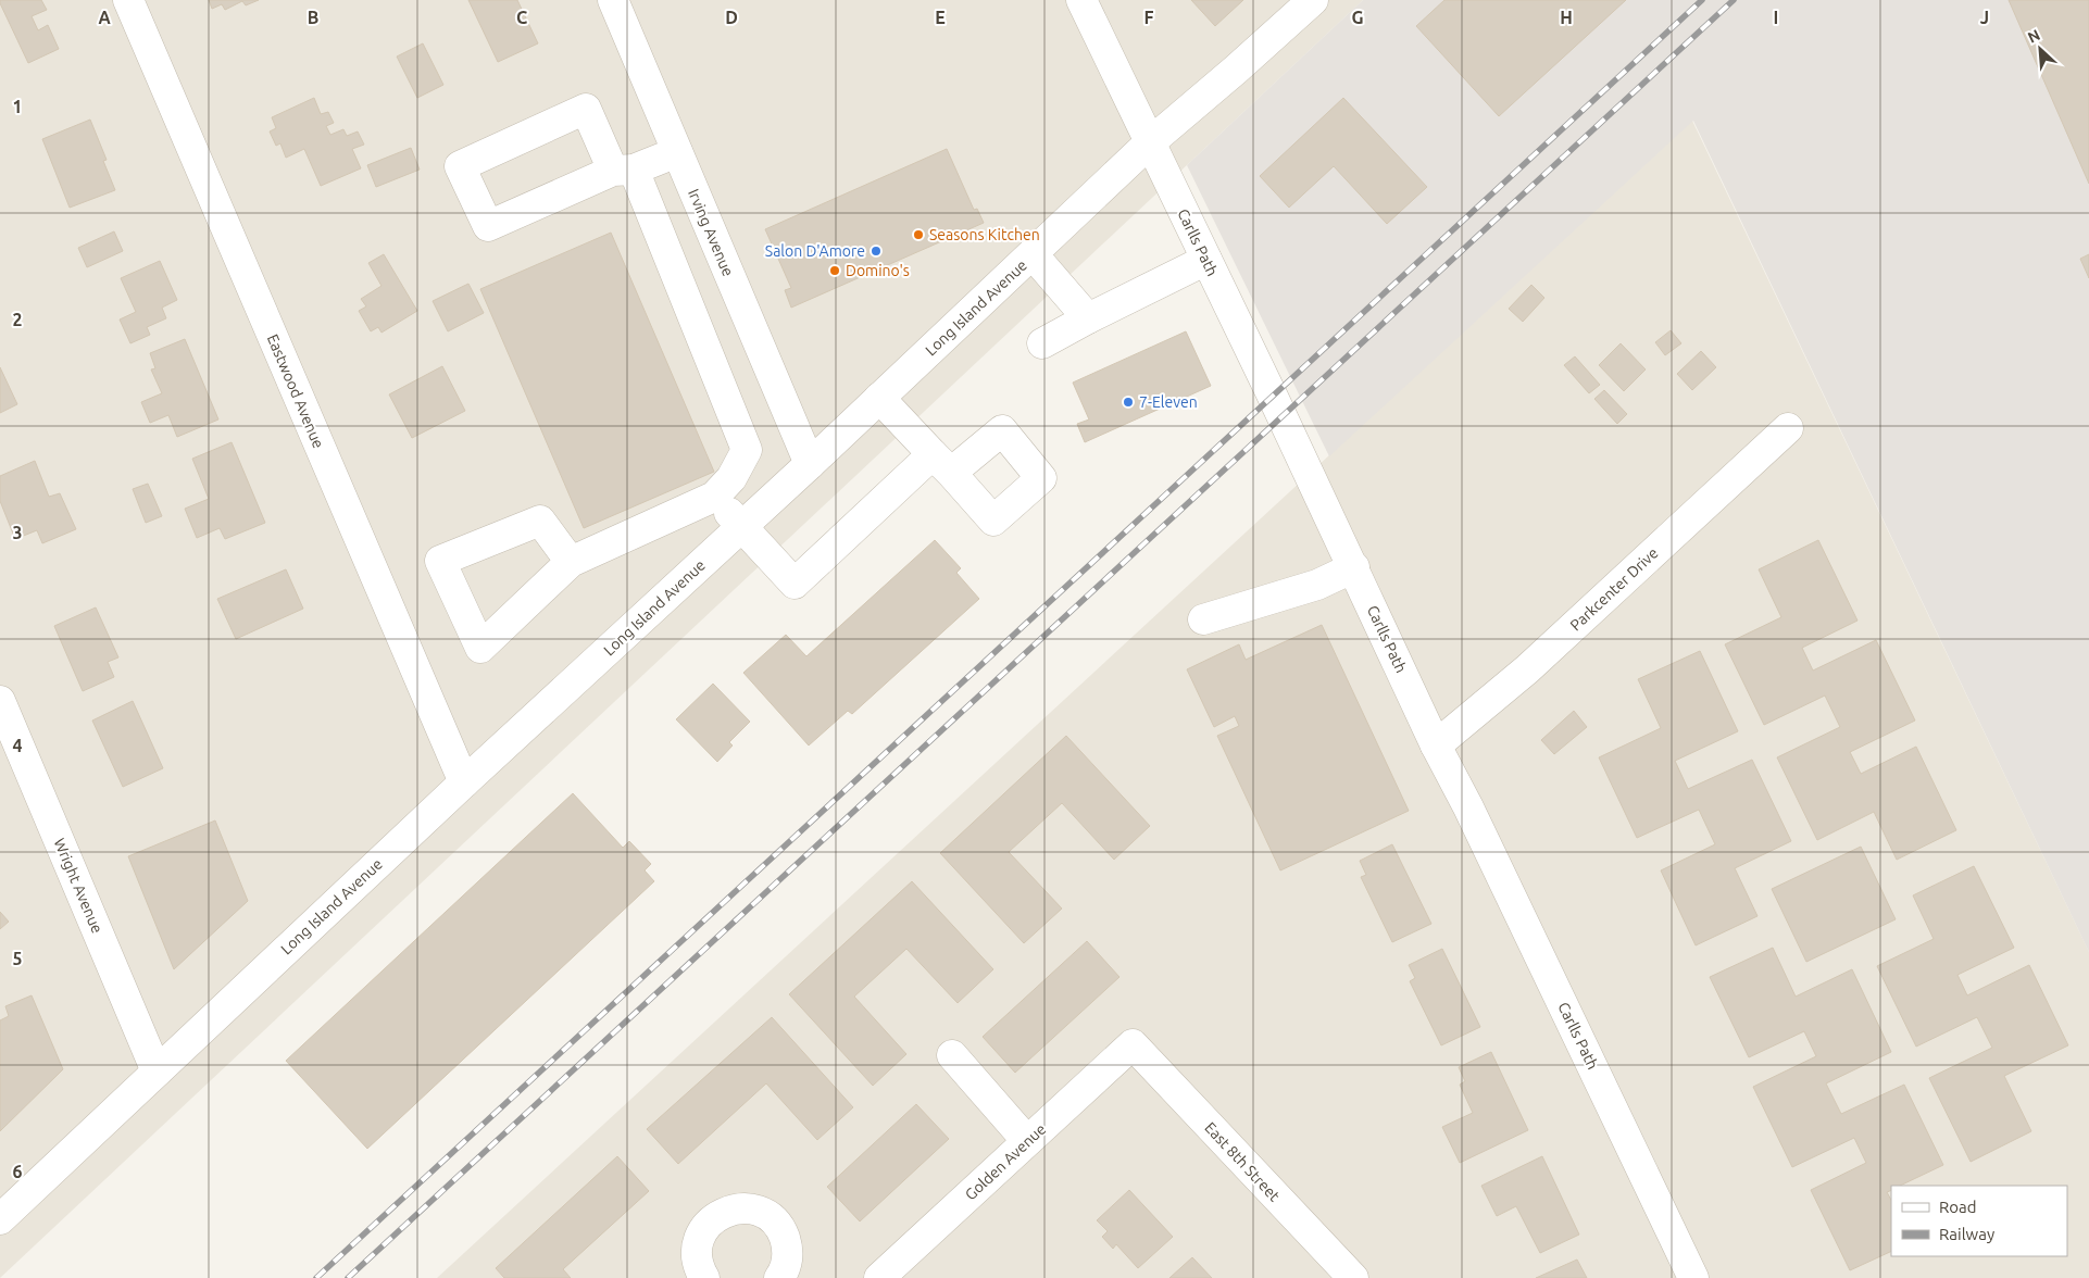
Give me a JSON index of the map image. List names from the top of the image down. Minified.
{"streets":{"street":["Irving Avenue","Carlls Path","Long Island Avenue","Eastwood Avenue","Parkcenter Drive","Wright Avenue","Golden Avenue","East 8th Street"]},"crossings":[["Irving Avenue","Long Island Avenue"],["Carlls Path","Long Island Avenue"],["Carlls Path","Parkcenter Drive"],["Long Island Avenue","Eastwood Avenue"],["Long Island Avenue","Wright Avenue"],["Golden Avenue","East 8th Street"]],"places":["Seasons Kitchen","Salon D'Amore","Domino's","7-Eleven"],"legend":["Road","Railway"],"north":"top left","grid":{"columns":["A","B","C","D","E","F","G","H","I","J"],"rows":["1","2","3","4","5","6"]}}
